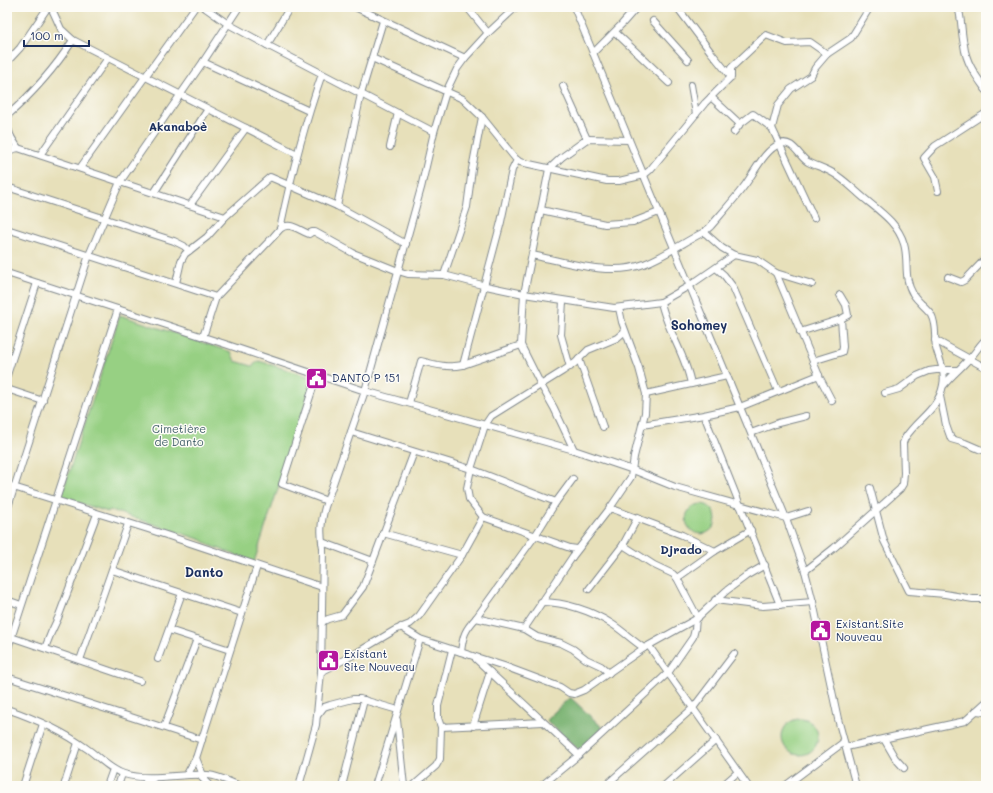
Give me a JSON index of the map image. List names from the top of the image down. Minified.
{"districts":["Akanaboè","Sohomey","Djrado","Danto"],"parks":["Cimetière de Danto"],"places":{"public building":["DANTO P 151","Existant.Site Nouveau","Existant Site Nouveau"]},"scale_bar":"100 m"}
